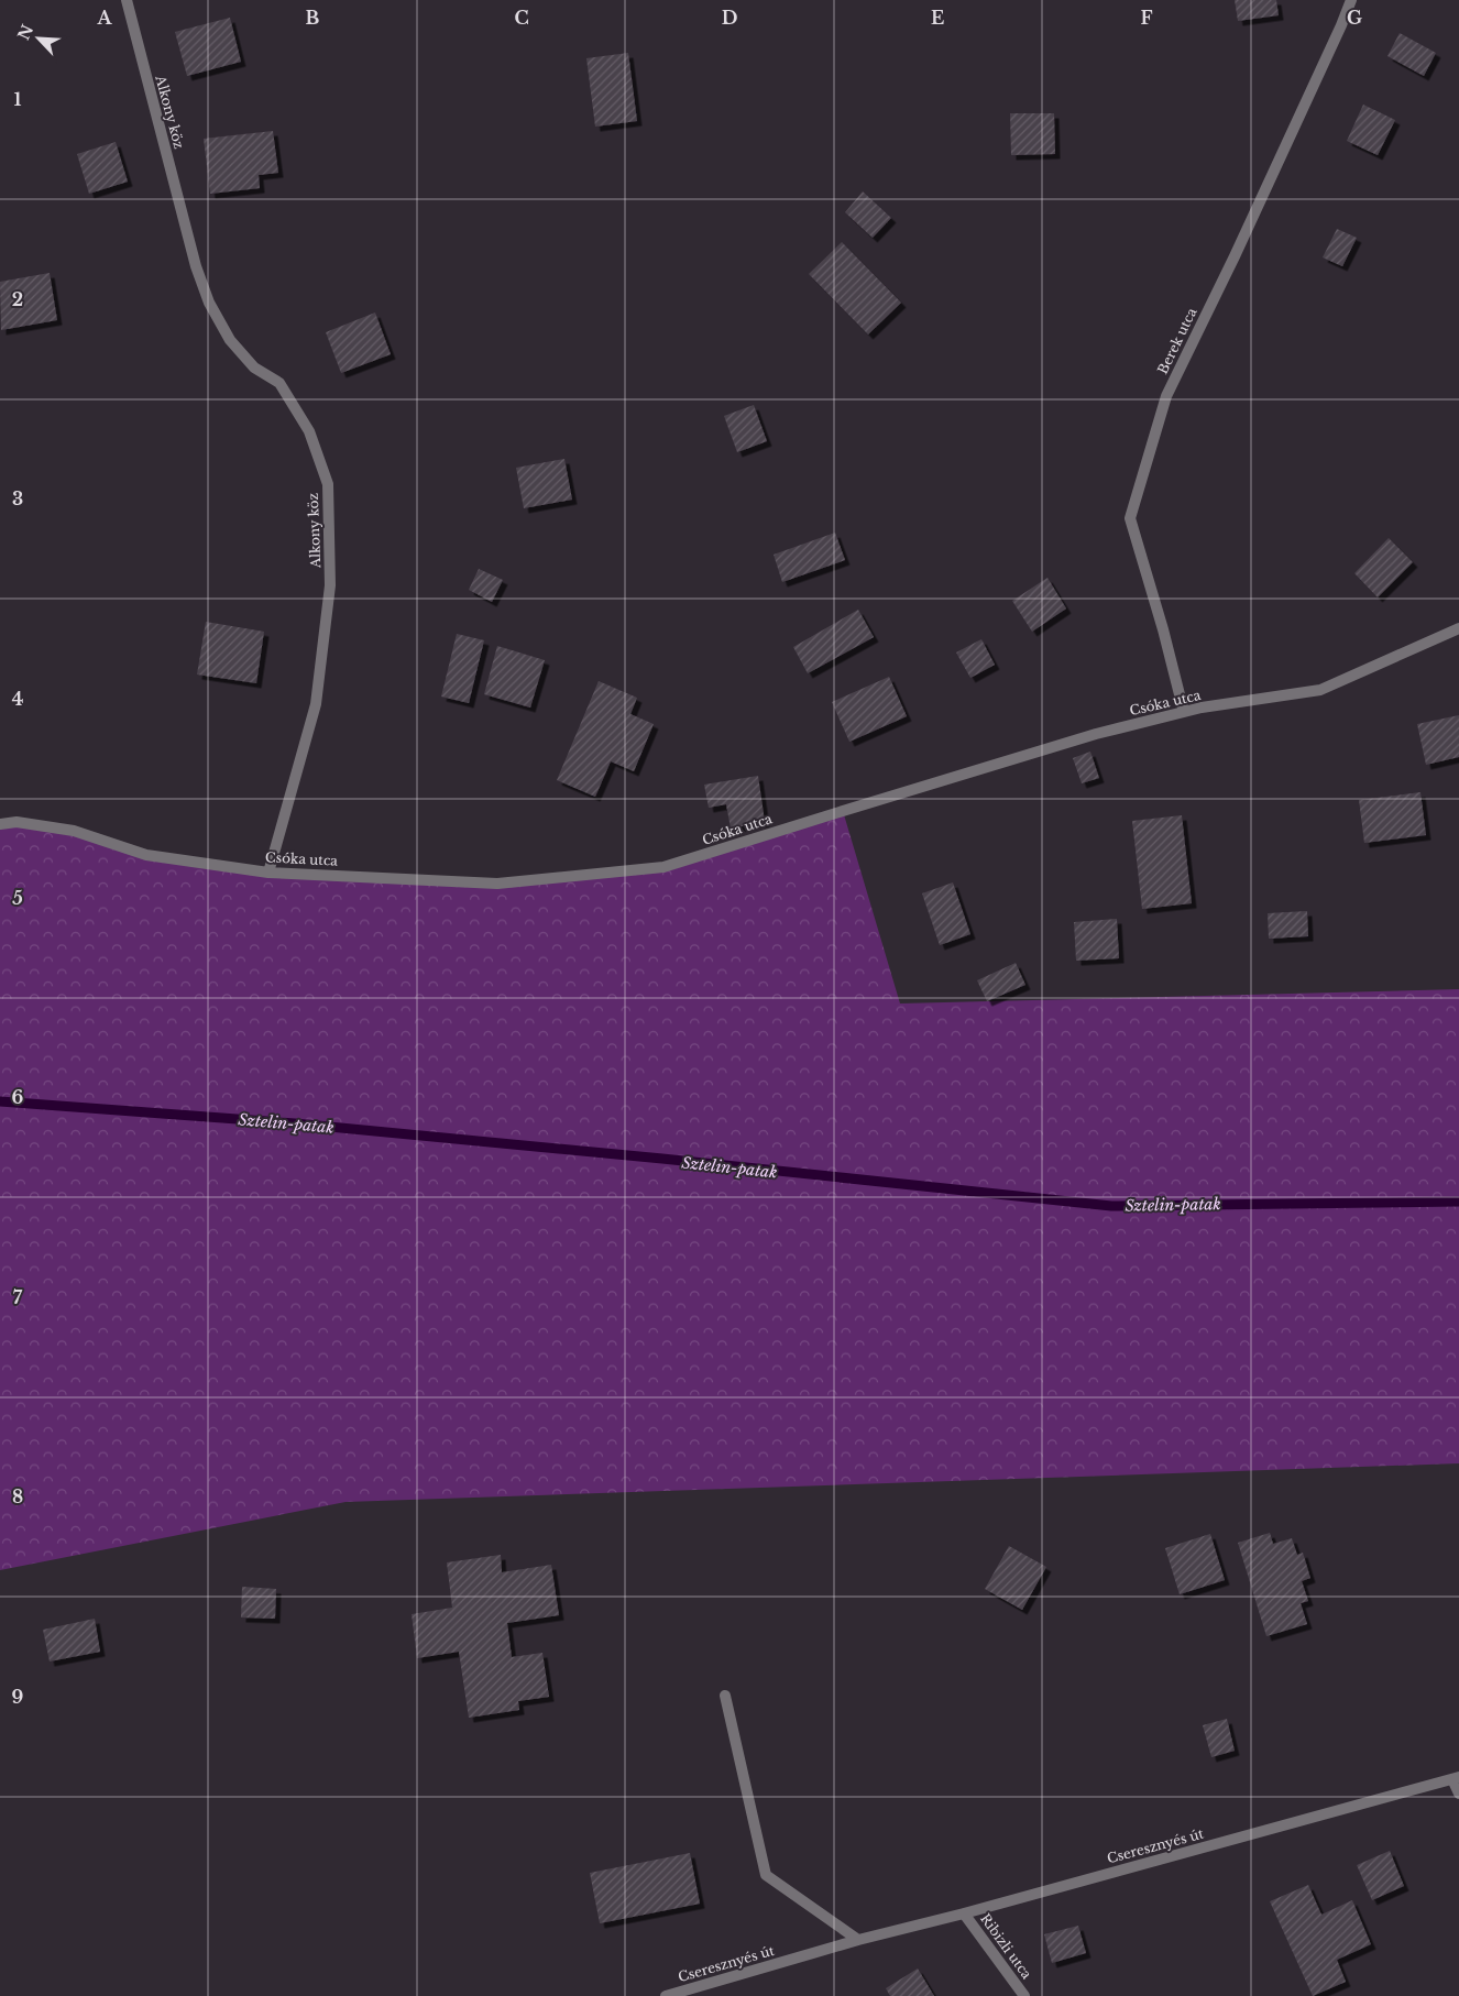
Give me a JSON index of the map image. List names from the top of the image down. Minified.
{"streets":{"street":["Alkony köz","Berek utca","Csóka utca","Cseresznyés út","Ribizli utca"]},"crossings":[["Alkony köz","Csóka utca"],["Berek utca","Csóka utca"],["Cseresznyés út","Ribizli utca"]],"water":["Sztelin-patak"],"north":"top left","grid":{"columns":["A","B","C","D","E","F","G"],"rows":["1","2","3","4","5","6","7","8","9"]}}
